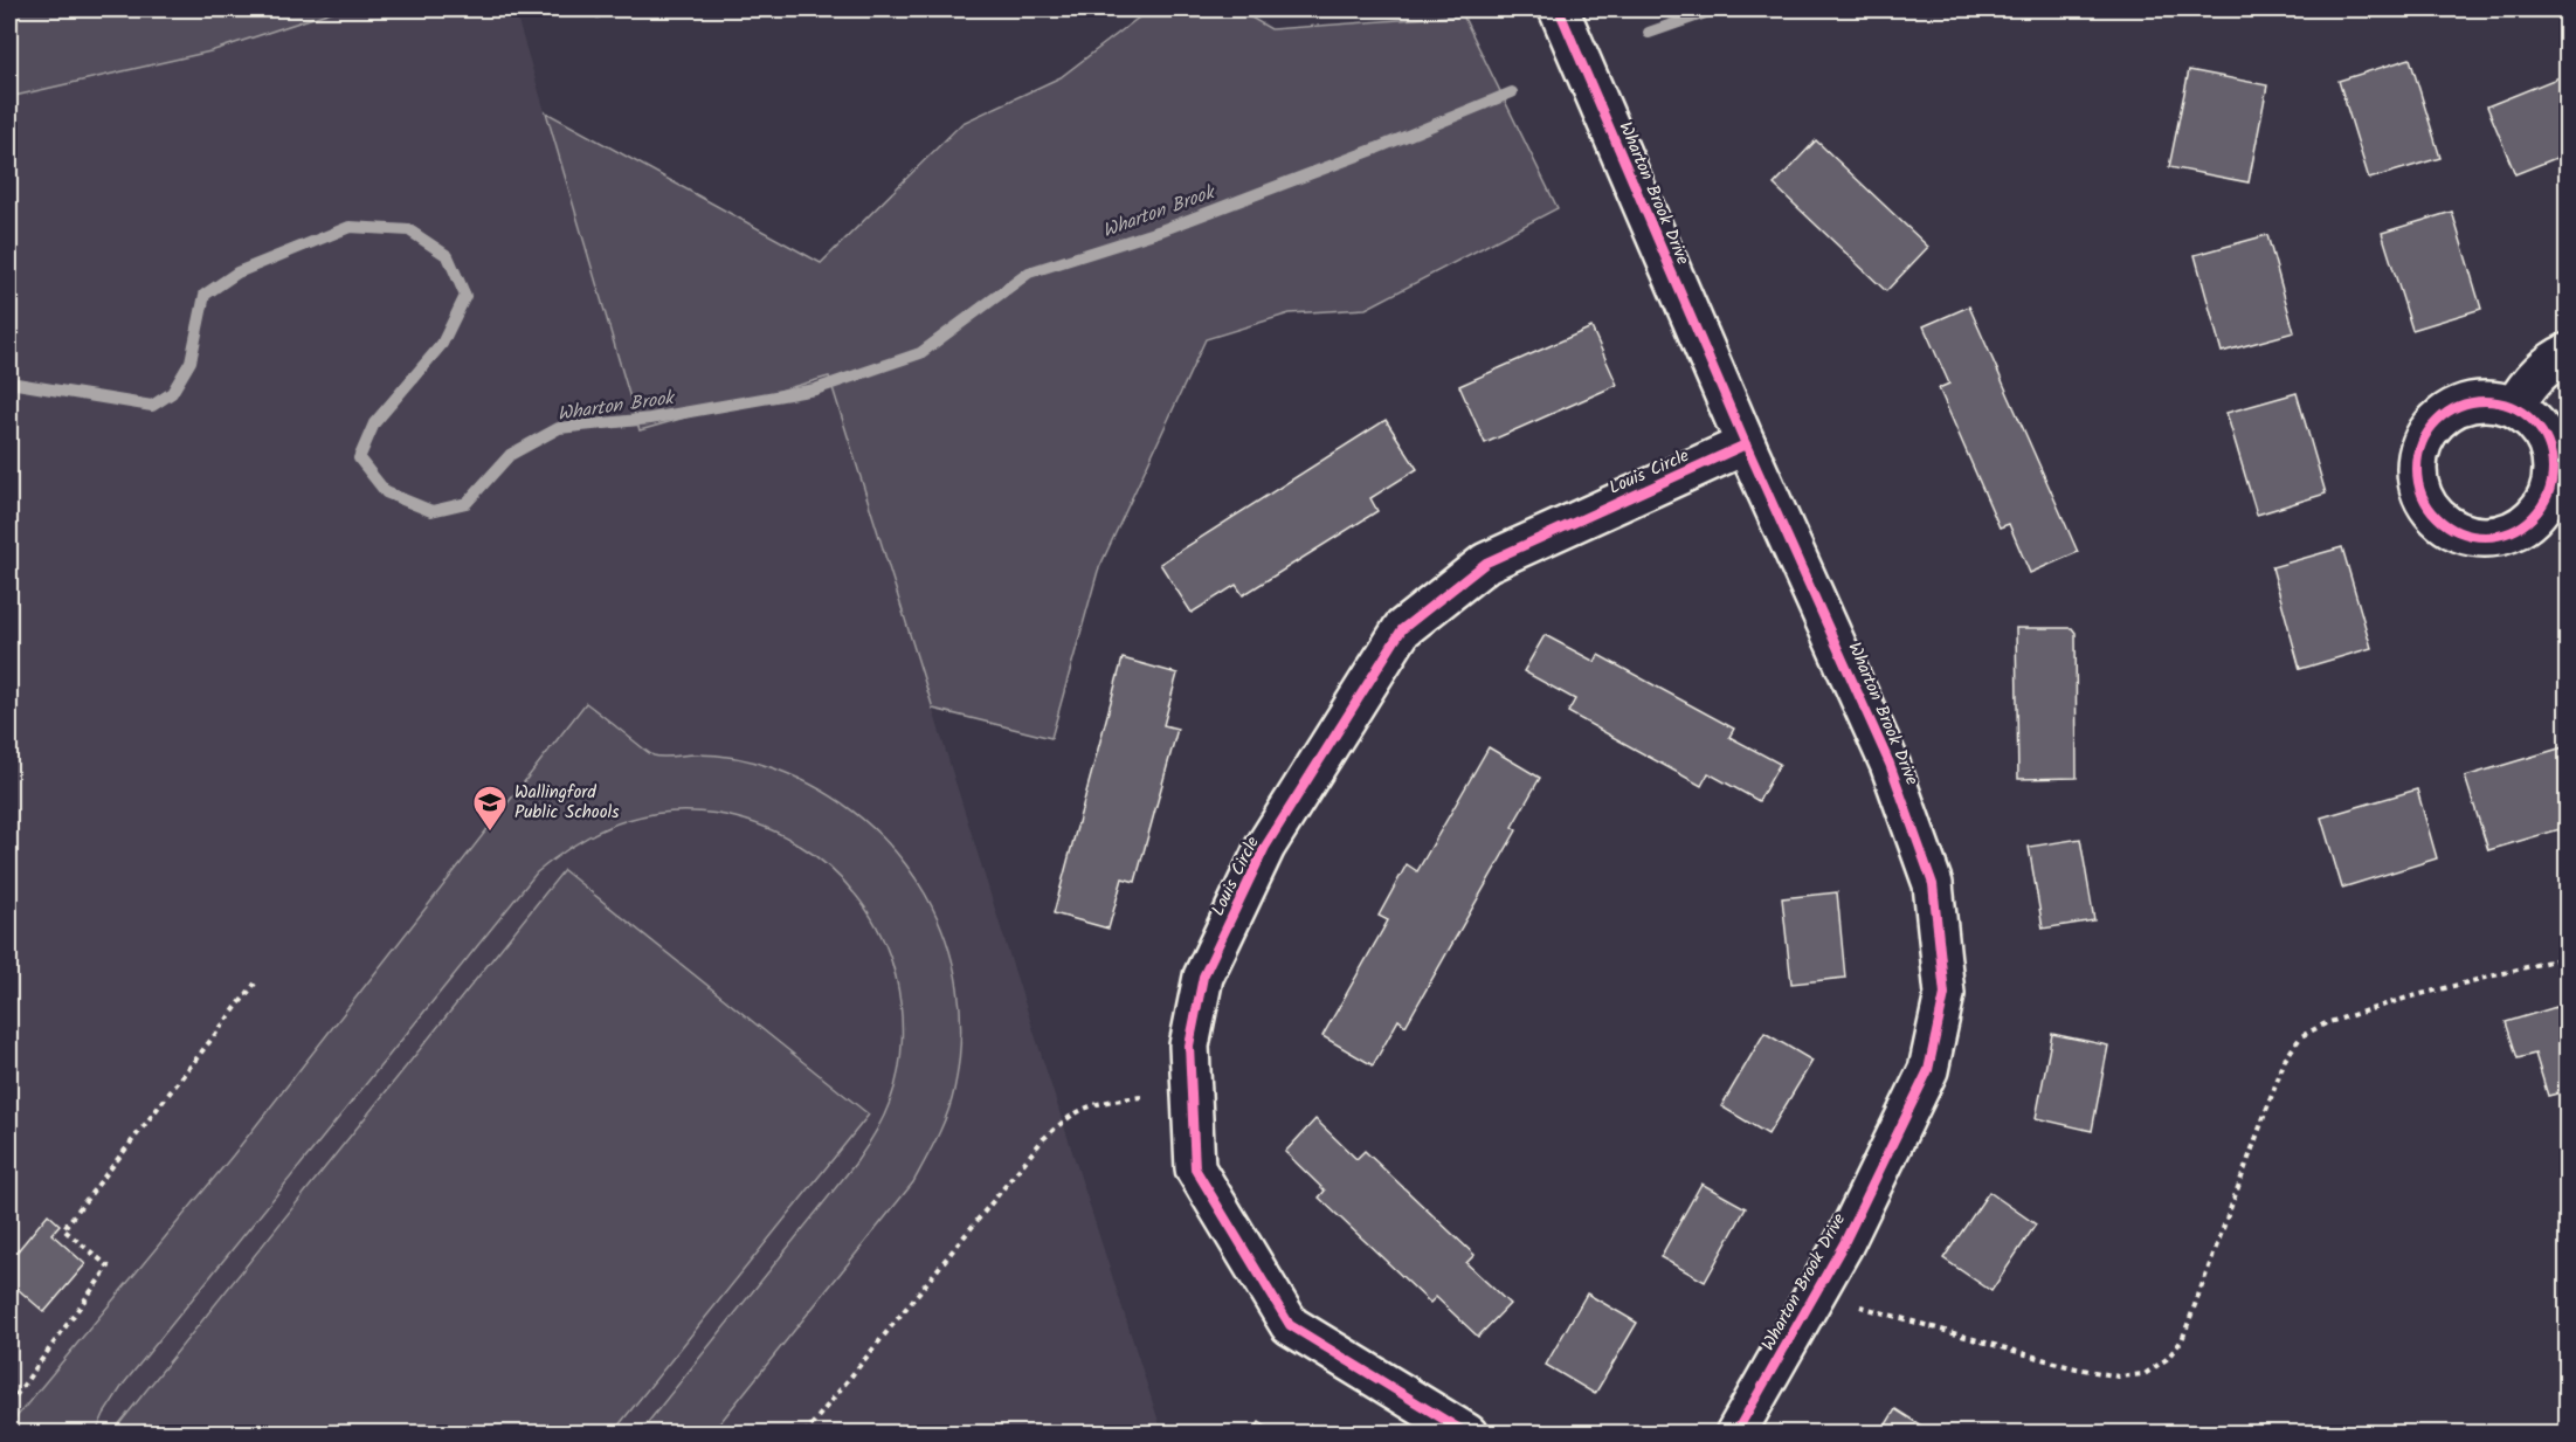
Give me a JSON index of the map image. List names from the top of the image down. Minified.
{"streets":{"street":["Wharton Brook Drive","Louis Circle"]},"crossings":[["Wharton Brook Drive","Louis Circle"]],"water":["Wharton Brook"],"places":{"school or university":["Wallingford Public Schools"]}}
